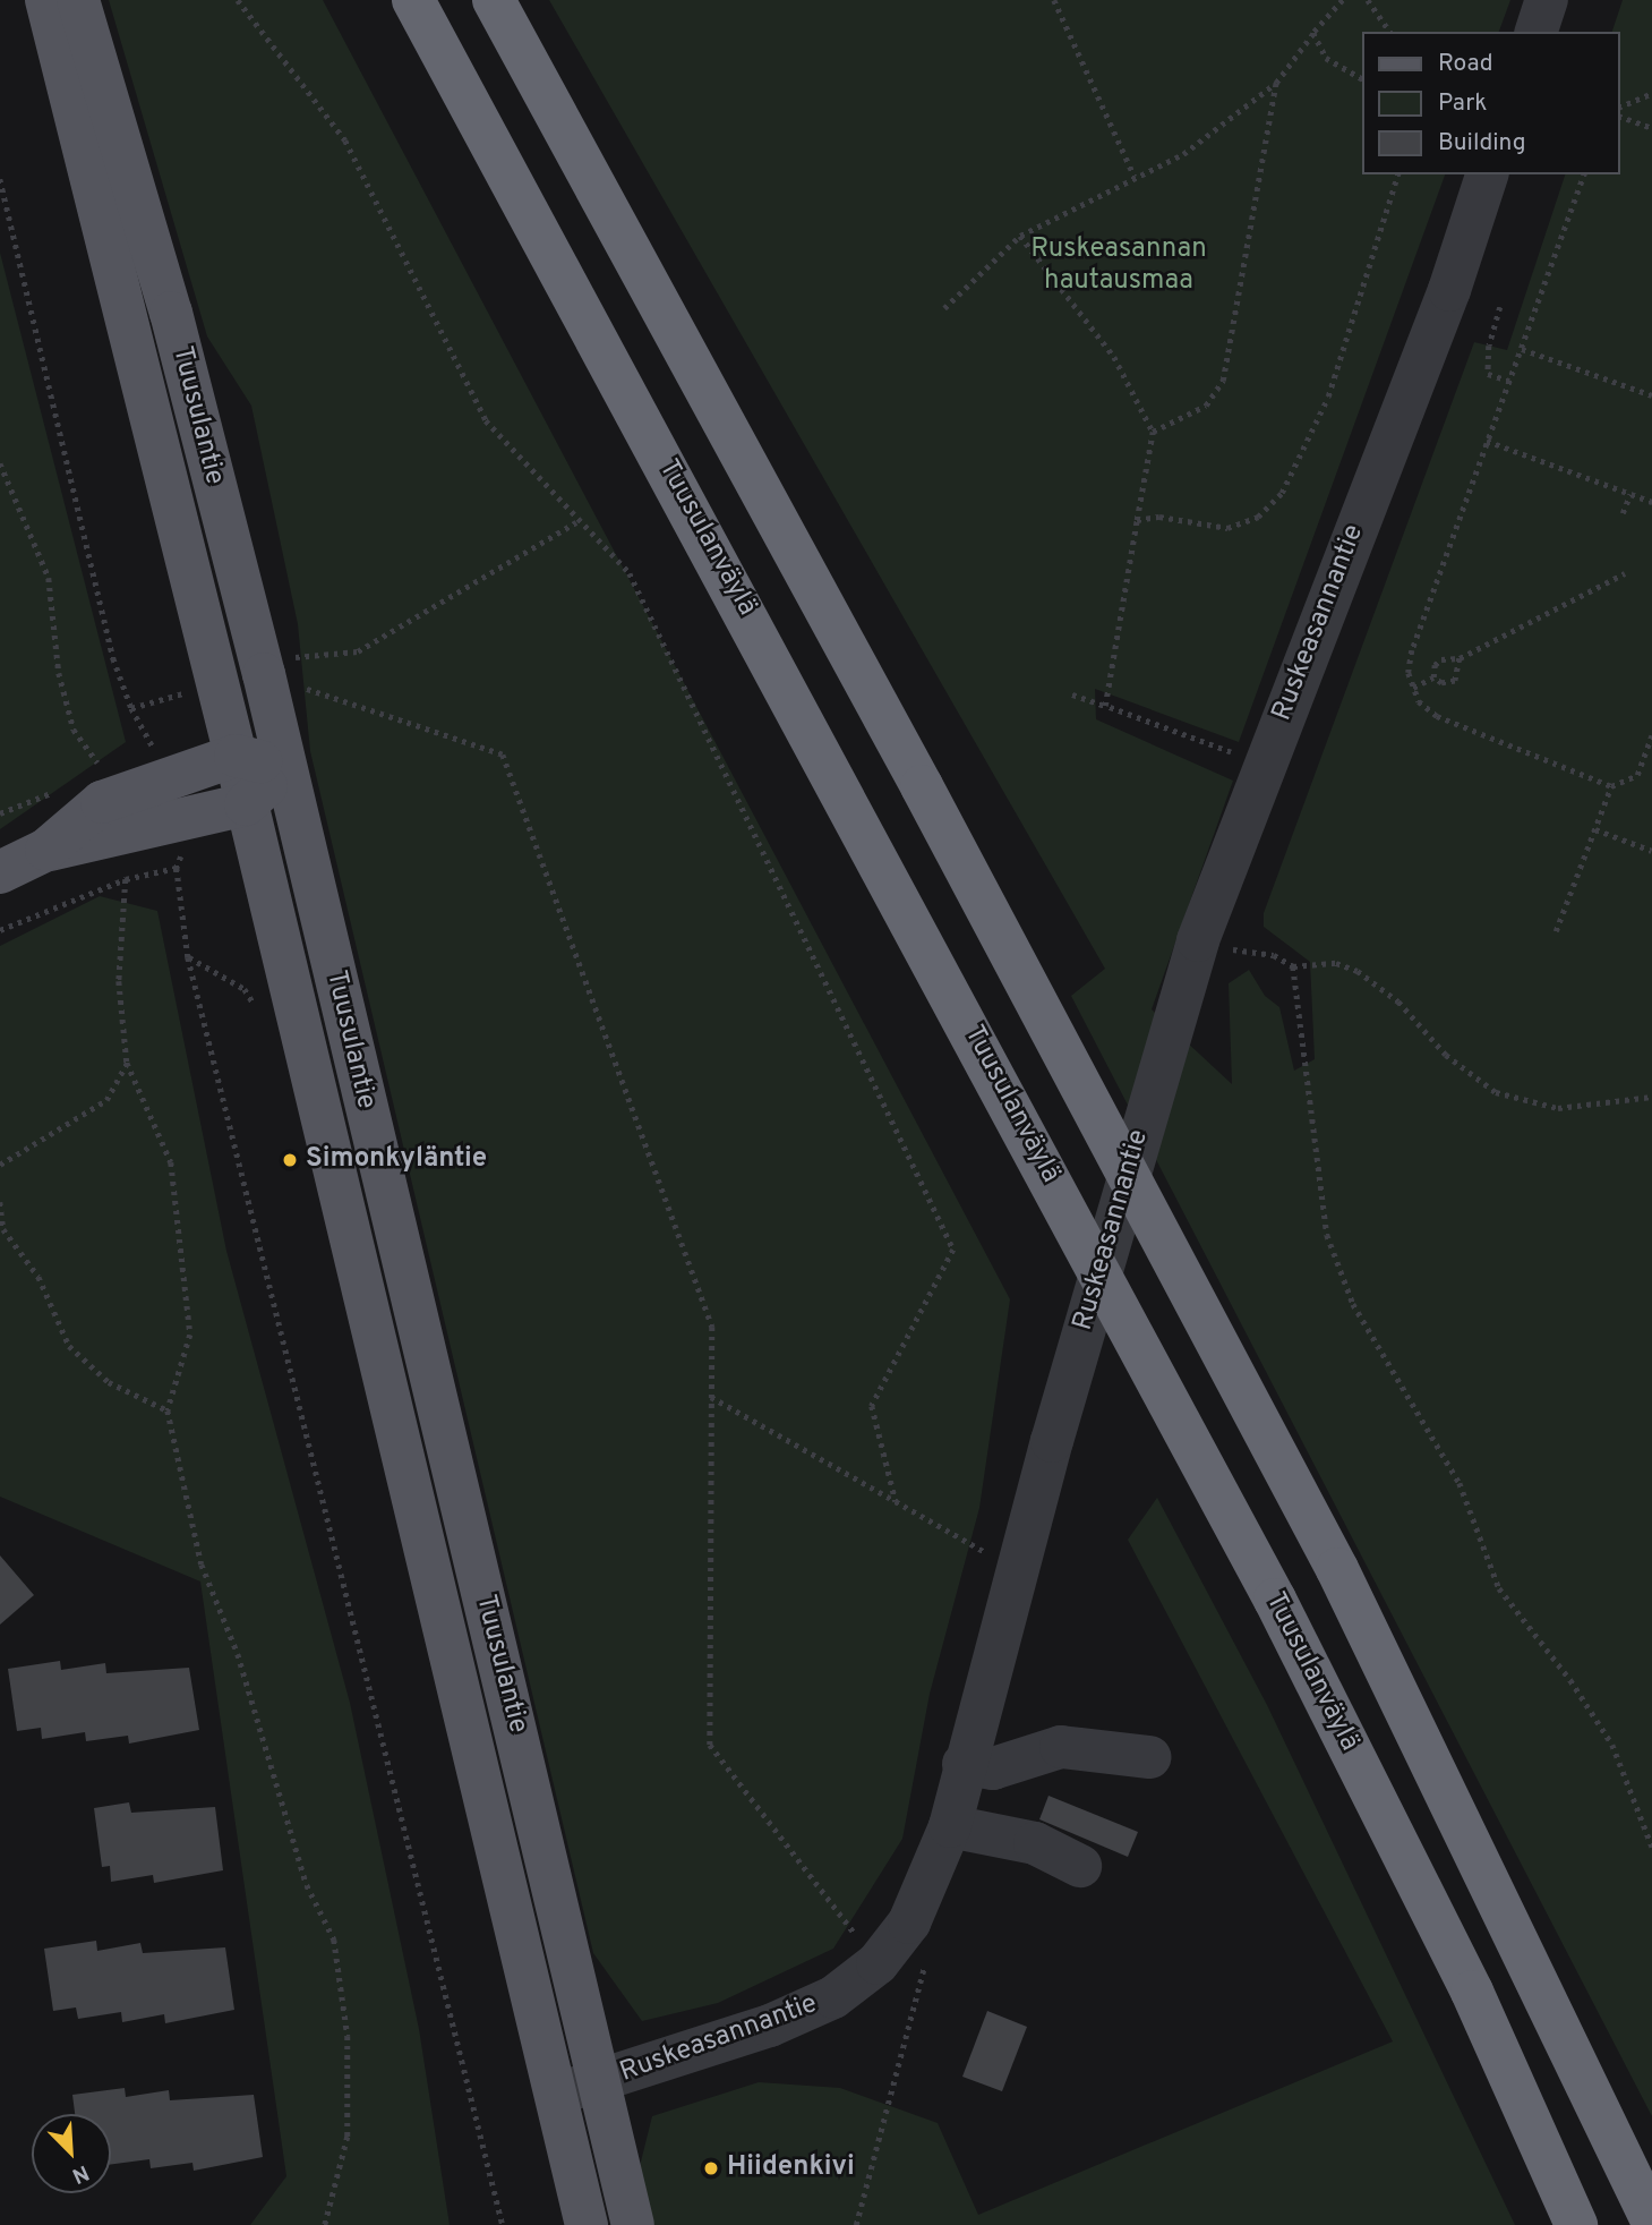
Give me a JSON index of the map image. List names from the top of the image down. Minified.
{"streets":{"highway":["Tuusulanväylä"],"main road":["Tuusulantie"],"street":["Ruskeasannantie"]},"crossings":[["Tuusulantie","Ruskeasannantie"]],"parks":["Ruskeasannan hautausmaa"],"places":["Simonkyläntie","Hiidenkivi"],"legend":["Road","Park","Building"],"north":"bottom right"}
